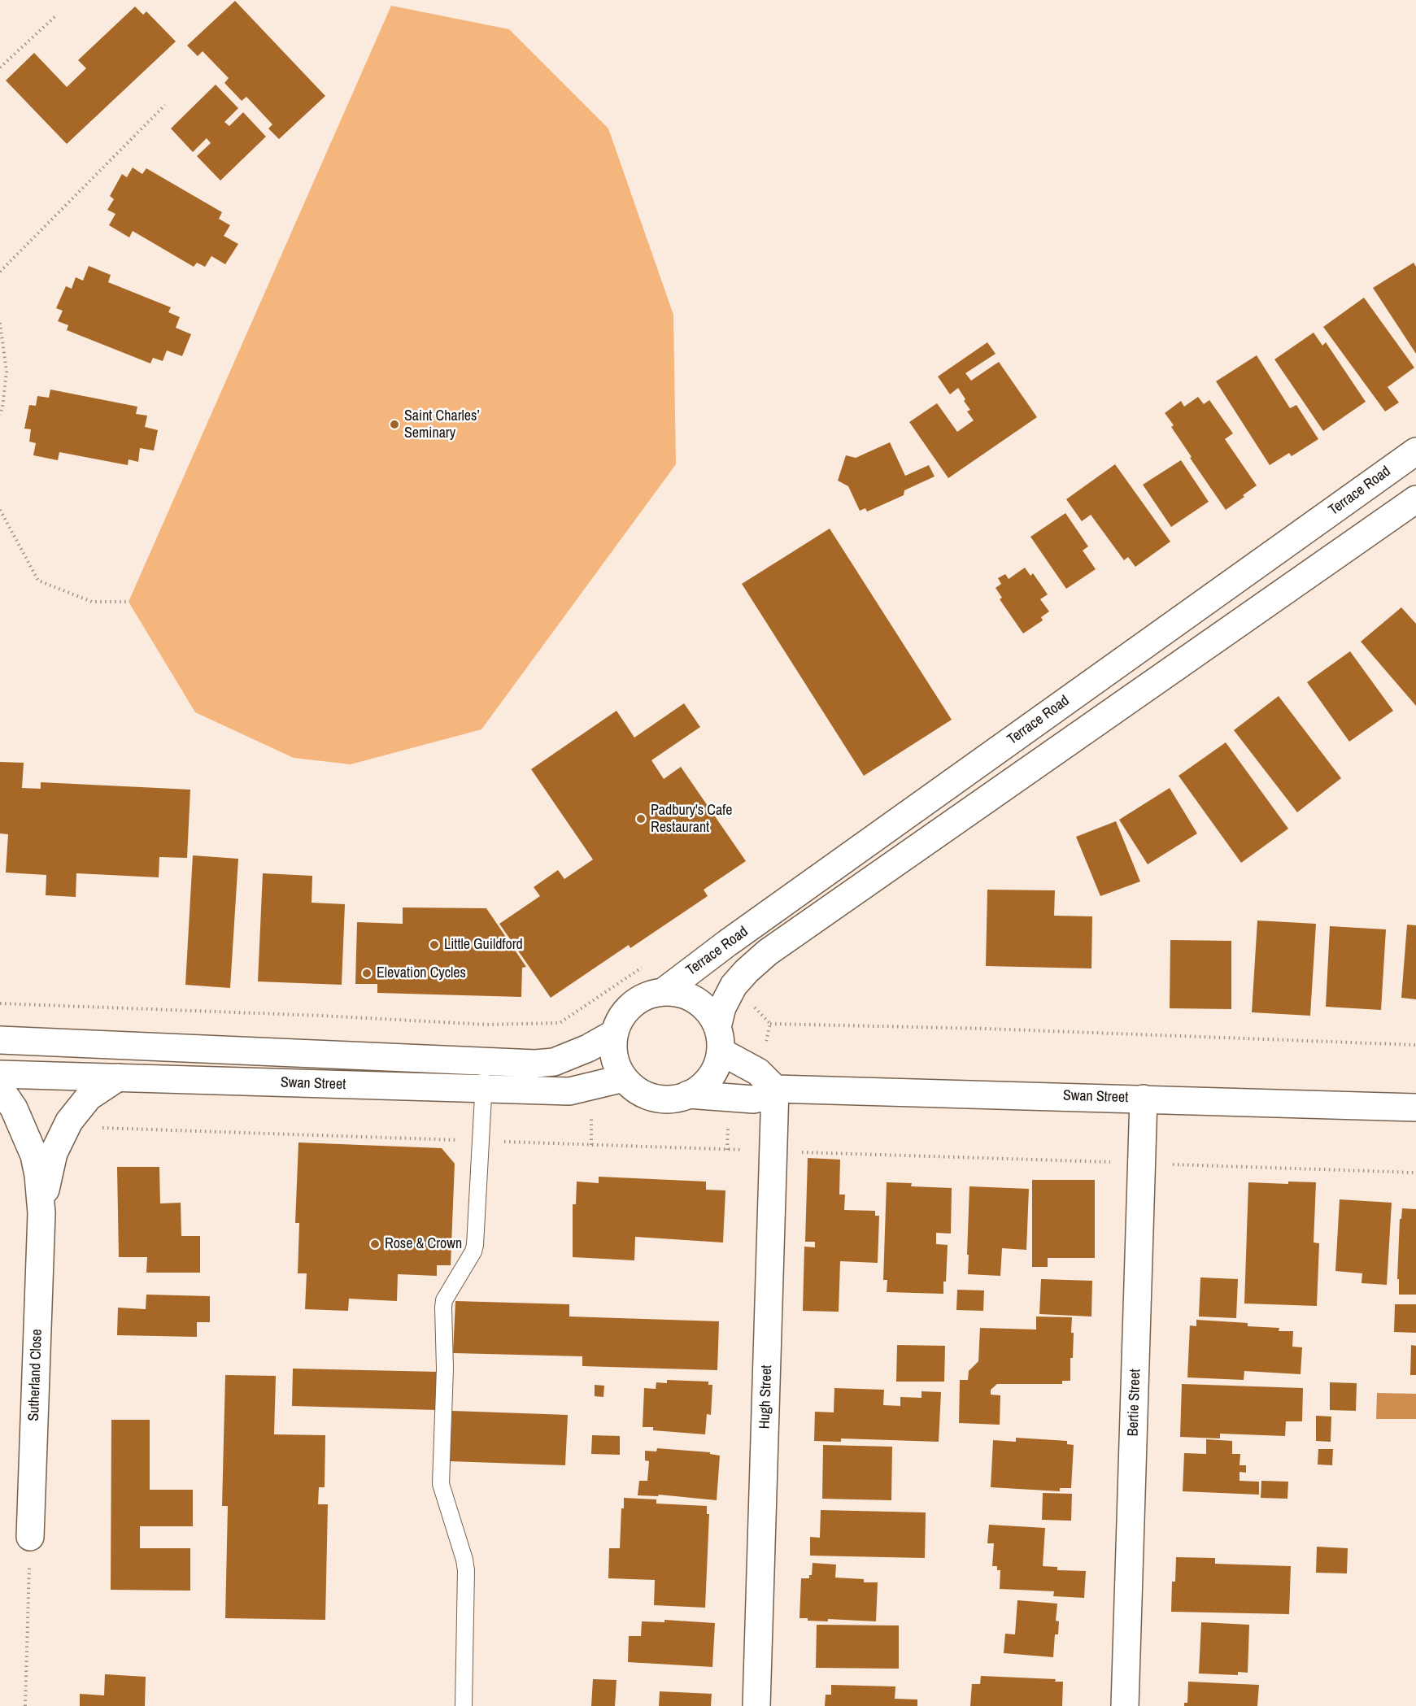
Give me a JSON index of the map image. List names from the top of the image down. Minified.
{"streets":{"street":["Terrace Road","Swan Street","Sutherland Close","Hugh Street","Bertie Street"]},"crossings":[["Terrace Road","Swan Street"],["Swan Street","Sutherland Close"],["Swan Street","Hugh Street"],["Swan Street","Bertie Street"]],"places":["Saint Charles’ Seminary","Padbury's Cafe Restaurant","Little Guildford","Elevation Cycles","Rose & Crown"]}
